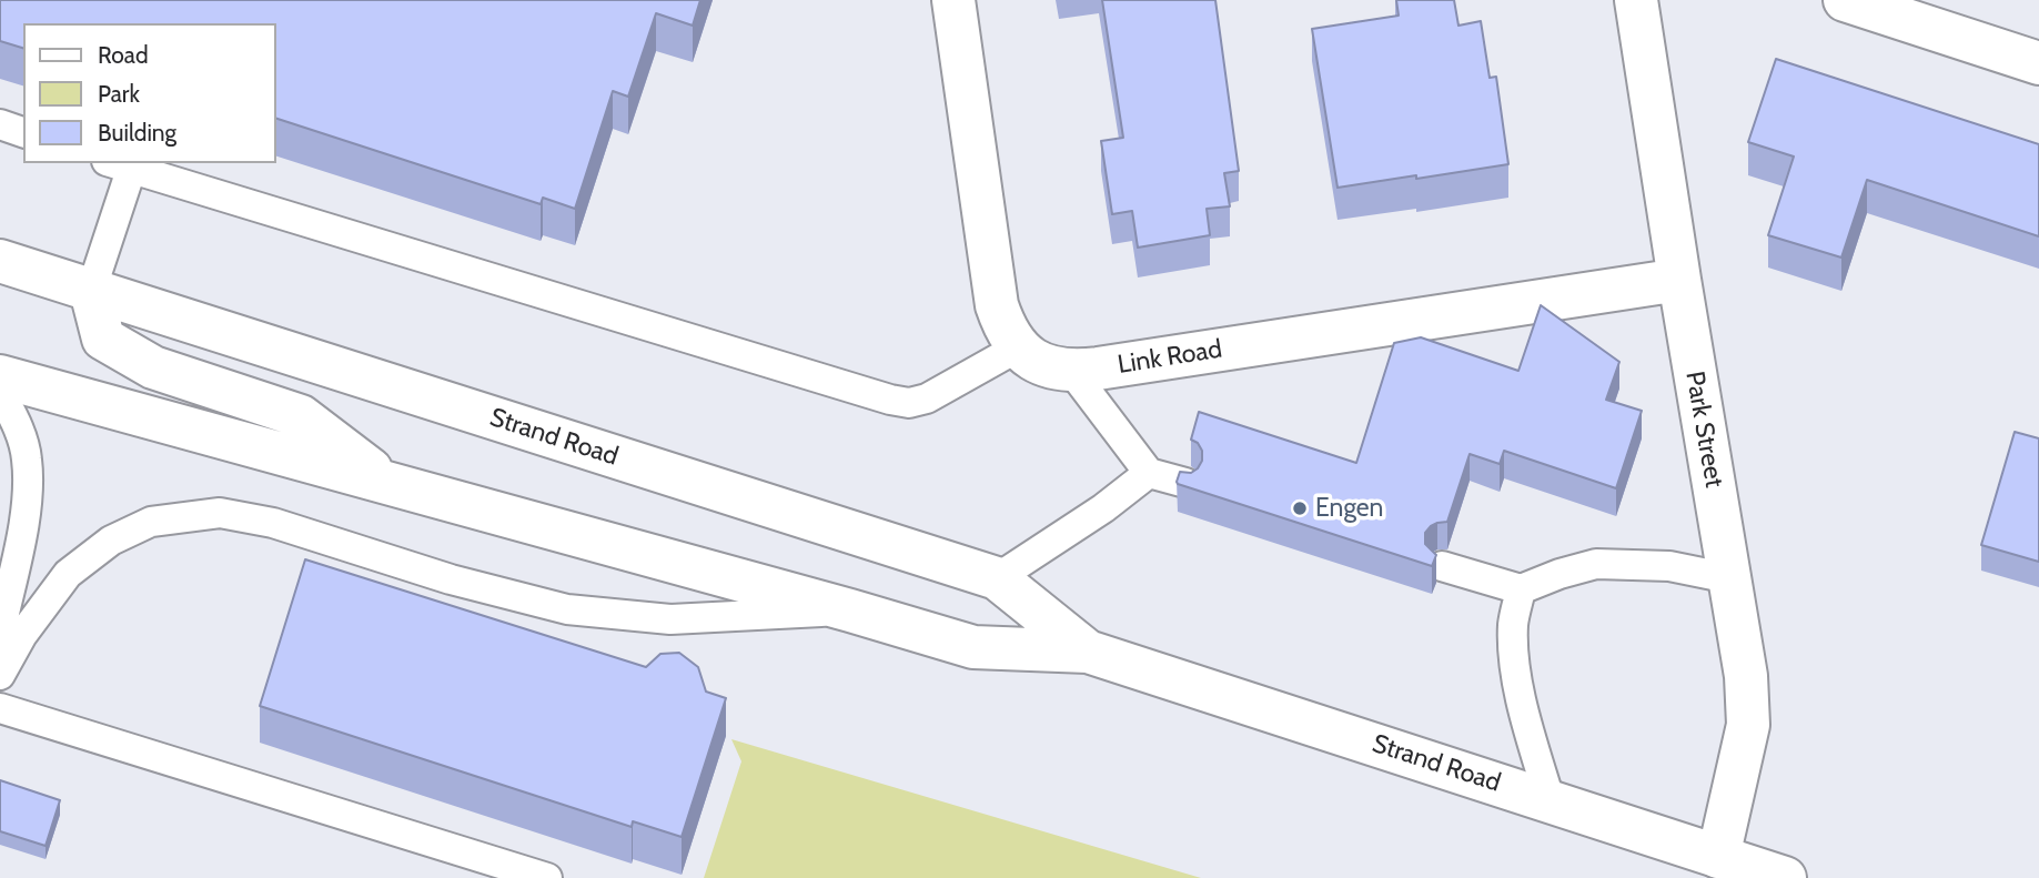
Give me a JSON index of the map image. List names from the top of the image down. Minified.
{"streets":{"main road":["Link Road","Park Street","Strand Road"]},"crossings":[["Link Road","Park Street"],["Park Street","Strand Road"]],"places":["Engen"],"legend":["Road","Park","Building"]}
